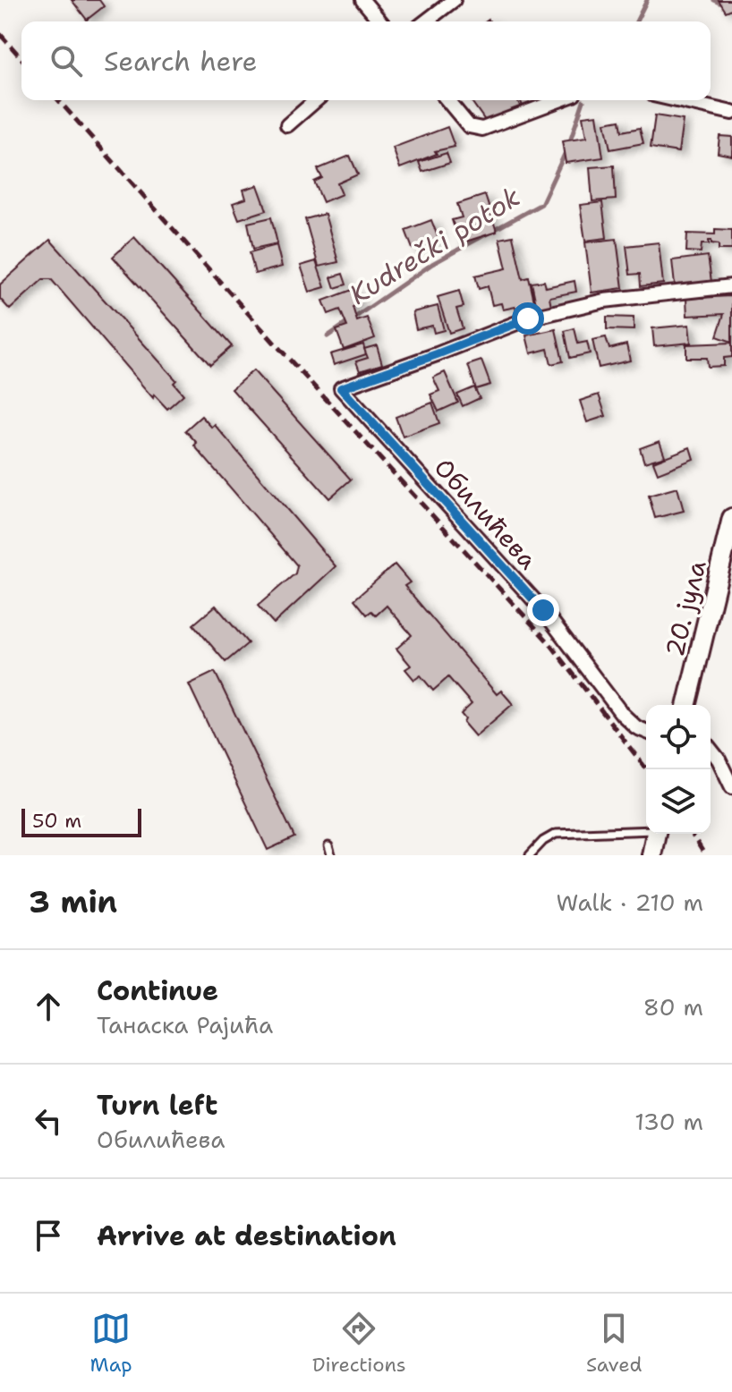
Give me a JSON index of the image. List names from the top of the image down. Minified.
{"streets":{"main road":["20. јула"],"street":["Обилићева"]},"water":["Kudrečki potok"],"scale_bar":"50 m","page":{"search":"Search here","scale":"50 m","heading":["3 min","Walk · 210 m"],"list":[["Continue","Танаска Рајића","80 m"],["Turn left","Обилићева","130 m"],"Arrive at destination"],"nav":["Map","Directions","Saved"]}}
